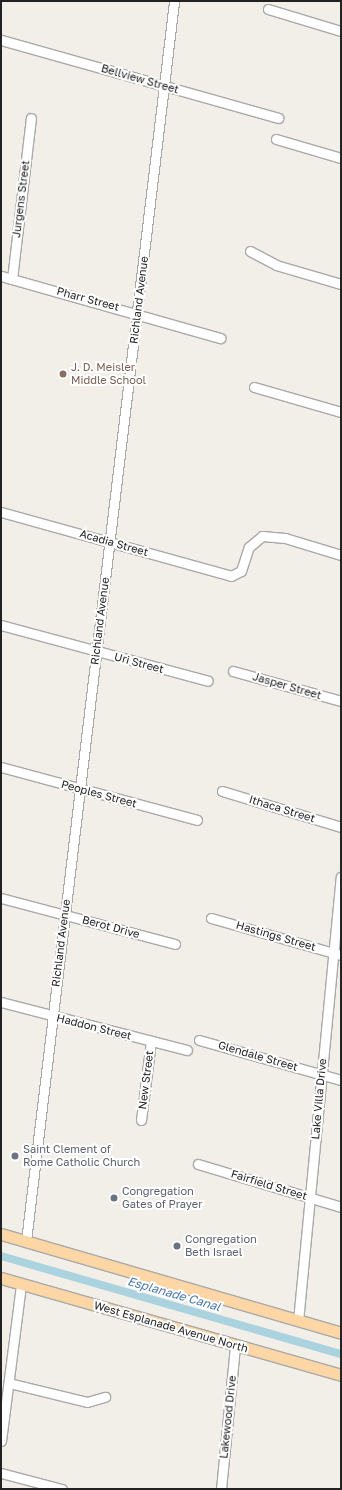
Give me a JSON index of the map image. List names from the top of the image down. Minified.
{"streets":{"main road":["West Esplanade Avenue North"],"street":["Bellview Street","Jurgens Street","Pharr Street","Richland Avenue","Acadia Street","Uri Street","Jasper Street","Peoples Street","Ithaca Street","Berot Drive","Hastings Street","Haddon Street","Glendale Street","New Street","Lake Villa Drive","Fairfield Street","Lakewood Drive"]},"crossings":[["Bellview Street","Richland Avenue"],["Jurgens Street","Pharr Street"],["Pharr Street","Richland Avenue"],["Richland Avenue","Acadia Street"],["Richland Avenue","Uri Street"],["Richland Avenue","Peoples Street"],["Richland Avenue","Berot Drive"],["Richland Avenue","Haddon Street"],["Hastings Street","Lake Villa Drive"],["Haddon Street","New Street"],["Glendale Street","Lake Villa Drive"],["Lake Villa Drive","Fairfield Street"],["West Esplanade Avenue North","Lakewood Drive"]],"water":["Esplanade Canal"],"places":["J. D. Meisler Middle School","Saint Clement of Rome Catholic Church","Congregation Gates of Prayer","Congregation Beth Israel"]}
